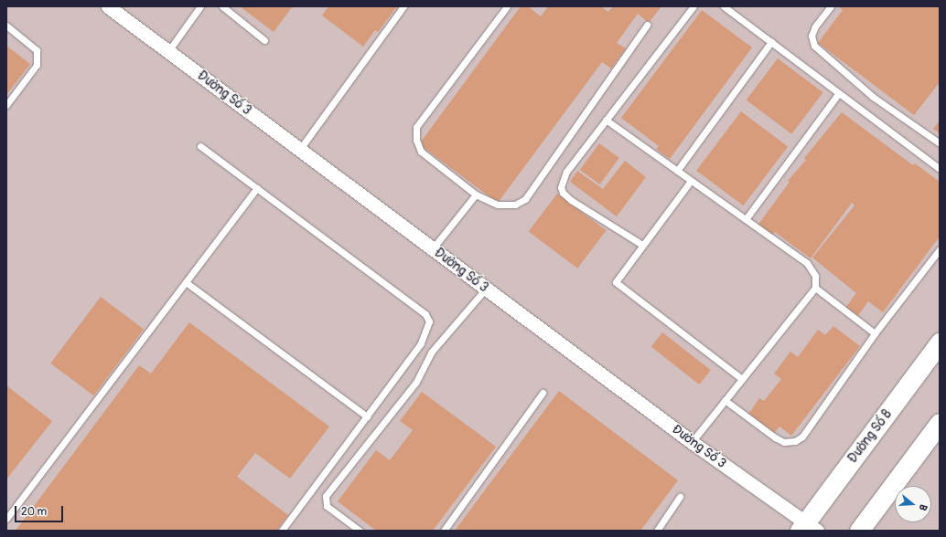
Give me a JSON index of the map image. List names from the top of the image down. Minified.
{"streets":{"street":["Đường Số 3","Đường Số 8"]},"crossings":[["Đường Số 3","Đường Số 8"]],"scale_bar":"20 m","north":"right"}
